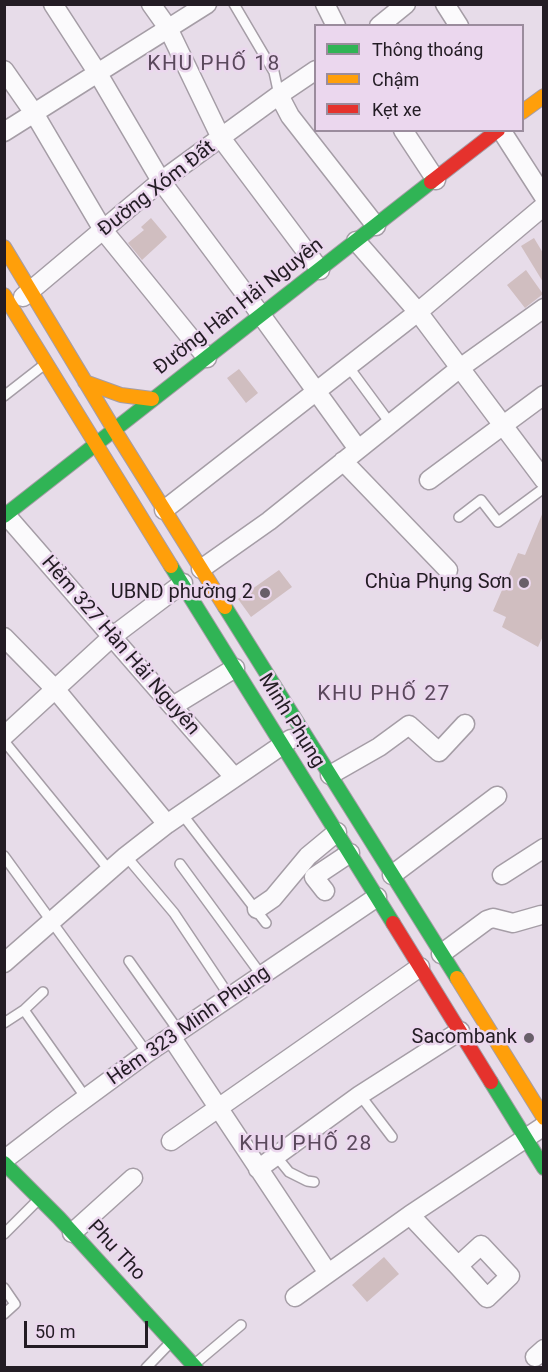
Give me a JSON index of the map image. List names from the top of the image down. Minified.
{"streets":{"main road":["Đường Hàn Hải Nguyên","Minh Phụng","Phu Tho"],"street":["Đường Xóm Đất","Hẻm 327 Hàn Hải Nguyên","Hẻm 323 Minh Phụng"]},"crossings":[["Đường Xóm Đất","Minh Phụng"],["Đường Hàn Hải Nguyên","Hẻm 327 Hàn Hải Nguyên"],["Đường Hàn Hải Nguyên","Minh Phụng"],["Minh Phụng","Hẻm 323 Minh Phụng"],["Hẻm 323 Minh Phụng","Phu Tho"]],"districts":["KHU PHỐ 18","KHU PHỐ 27","KHU PHỐ 28"],"places":["Chùa Phụng Sơn","UBND phường 2","Sacombank"],"legend":["Thông thoáng","Chậm","Kẹt xe"],"scale_bar":"50 m"}
